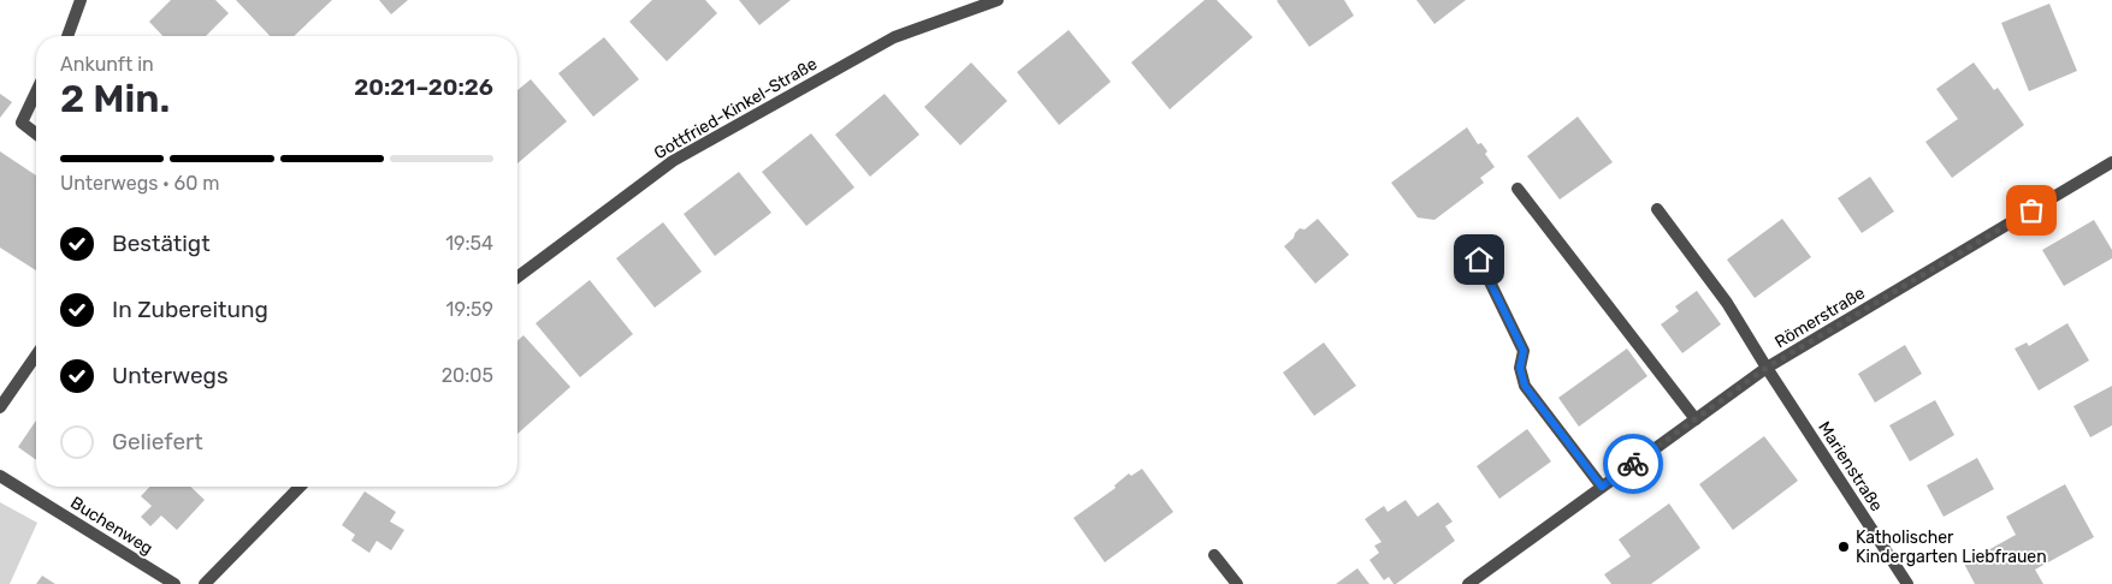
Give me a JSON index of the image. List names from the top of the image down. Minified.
{"streets":{"street":["Gottfried-Kinkel-Straße","Römerstraße","Marienstraße","Buchenweg"]},"crossings":[["Römerstraße","Marienstraße"]],"places":["Katholischer Kindergarten Liebfrauen"],"page":{"heading":["2 Min.","Ankunft in","20:21–20:26"],"bar":"Unterwegs · 60 m","list":[["Bestätigt","19:54"],["In Zubereitung","19:59"],["Unterwegs","20:05"],"Geliefert"]}}
